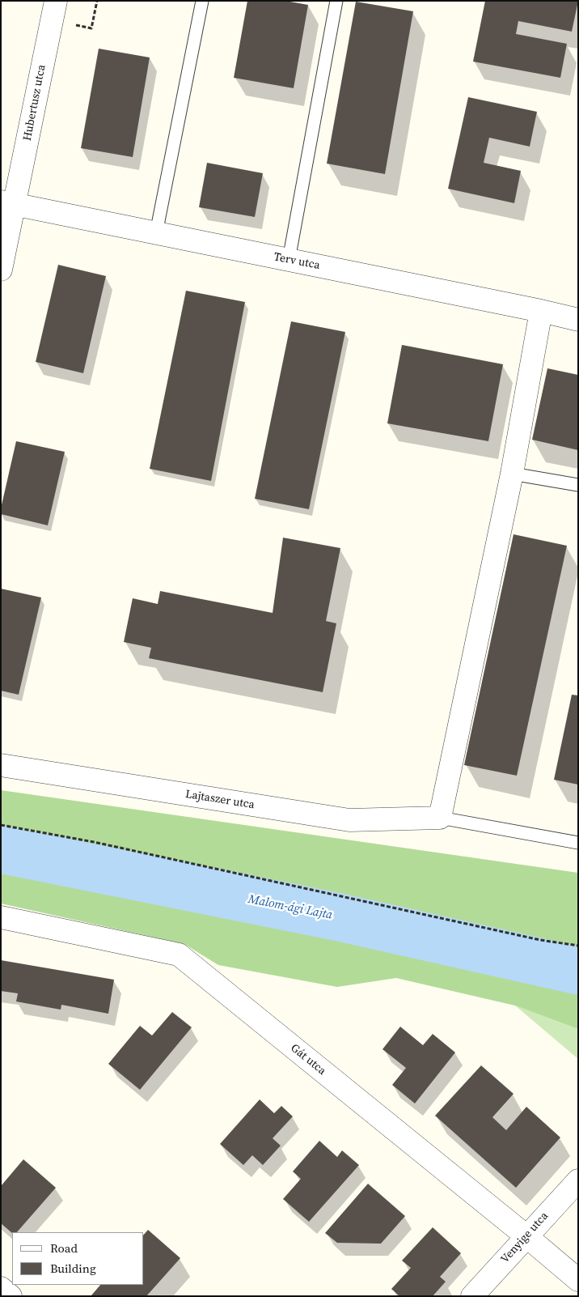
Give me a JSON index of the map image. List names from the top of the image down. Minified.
{"streets":{"street":["Hubertusz utca","Terv utca","Lajtaszer utca","Gát utca","Venyige utca"]},"crossings":[["Hubertusz utca","Terv utca"],["Gát utca","Venyige utca"]],"water":["Malom-ági Lajta"],"legend":["Road","Building"]}
